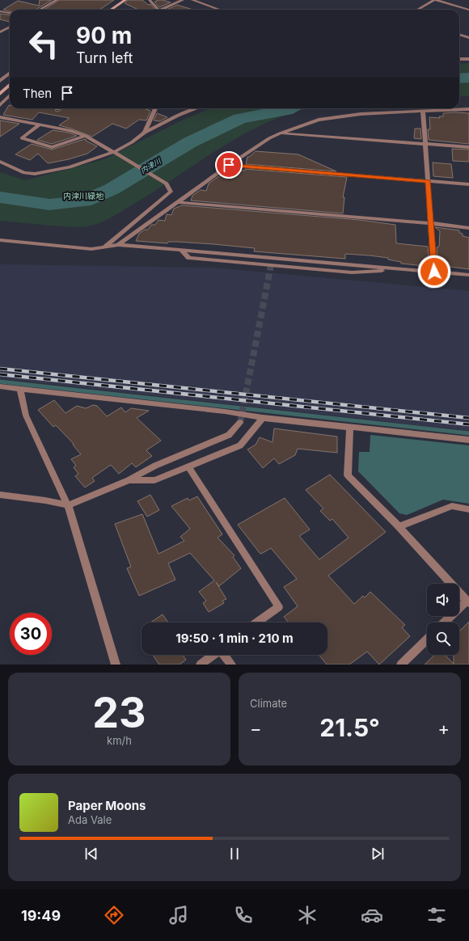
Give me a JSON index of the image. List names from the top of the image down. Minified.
{"water":["内津川"],"parks":["内津川緑地"],"page":{"turn":["90 m","Turn left"],"then":"Then","limit":"30","trip":"19:50 · 1 min · 210 m","tile":[["23","km/h"],"Climate"],"heat":["−","21.5°","+"],"song":["Paper Moons","Ada Vale"],"tabs":"19:49"}}
